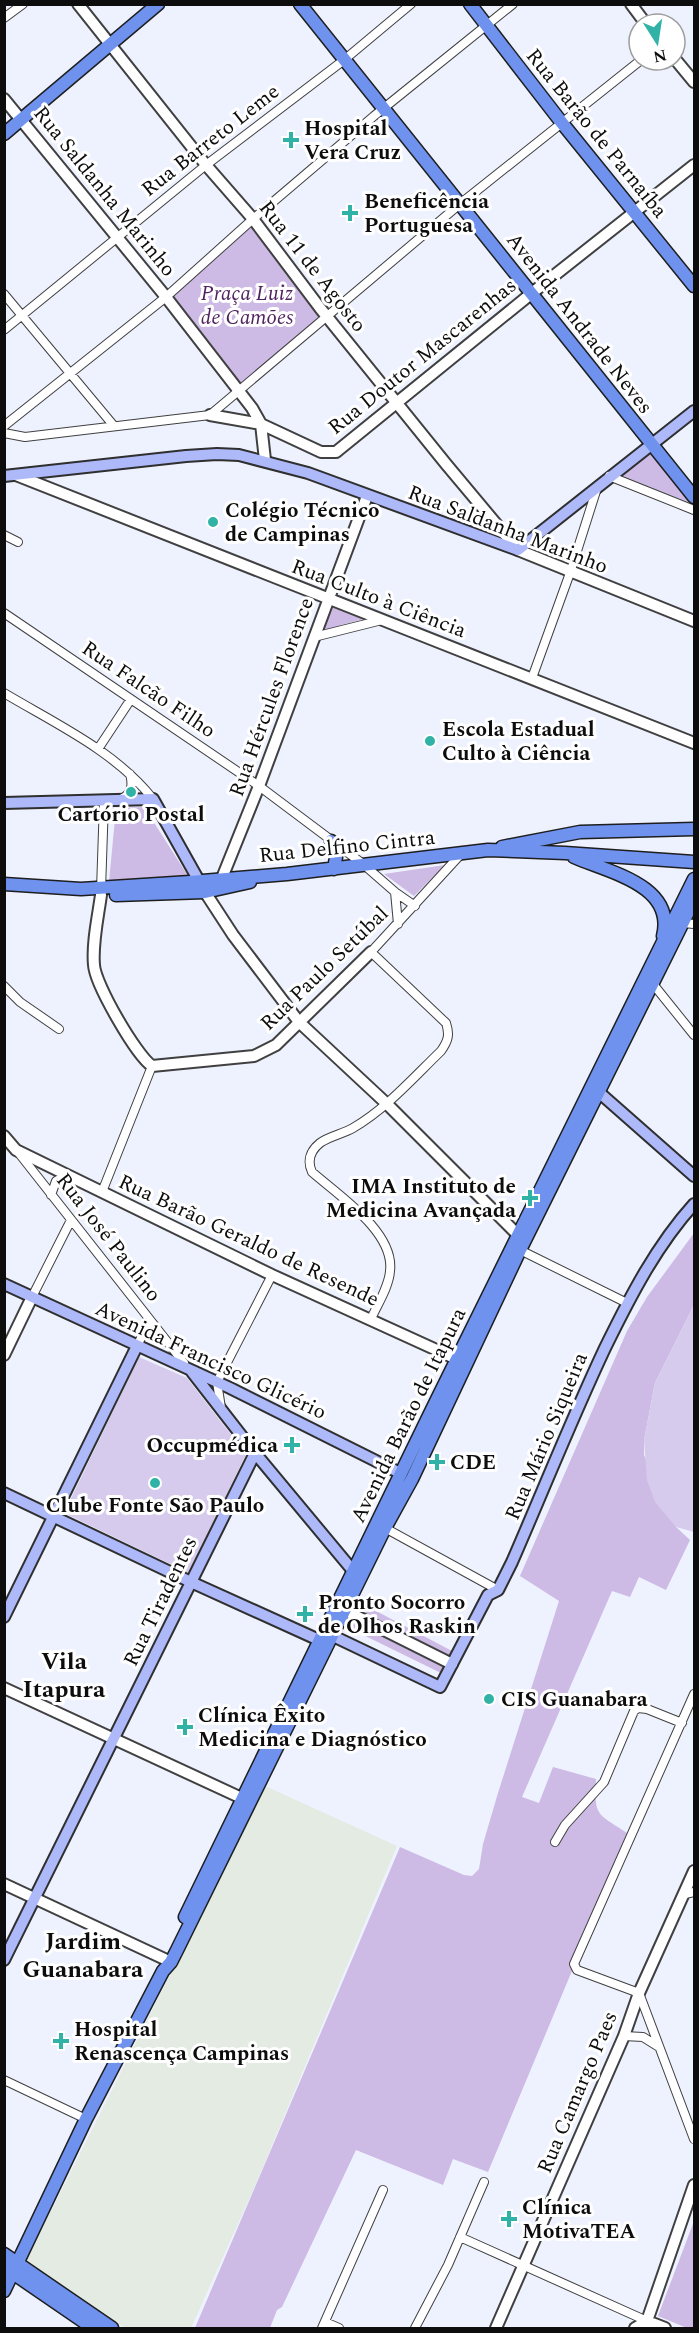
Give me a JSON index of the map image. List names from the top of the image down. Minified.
{"streets":{"main road":["Rua Barão de Parnaíba","Rua Saldanha Marinho","Avenida Andrade Neves","Rua Delfino Cintra","Rua José Paulino","Avenida Francisco Glicério","Avenida Barão de Itapura","Rua Mário Siqueira","Rua Tiradentes"],"street":["Rua Barreto Leme","Rua 11 de Agosto","Rua Doutor Mascarenhas","Rua Culto à Ciência","Rua Falcão Filho","Rua Hércules Florence","Rua Paulo Setúbal","Rua Barão Geraldo de Resende","Rua Camargo Paes"]},"crossings":[["Rua Barão de Parnaíba","Rua Doutor Mascarenhas"],["Rua Barreto Leme","Rua Saldanha Marinho"],["Rua Barreto Leme","Rua 11 de Agosto"],["Rua Barreto Leme","Avenida Andrade Neves"],["Rua Saldanha Marinho","Rua 11 de Agosto"],["Rua Saldanha Marinho","Rua Doutor Mascarenhas"],["Rua Saldanha Marinho","Rua Culto à Ciência"],["Rua Saldanha Marinho","Rua Hércules Florence"],["Rua 11 de Agosto","Rua Doutor Mascarenhas"],["Avenida Andrade Neves","Rua Doutor Mascarenhas"],["Rua Culto à Ciência","Rua Hércules Florence"],["Rua Falcão Filho","Rua Hércules Florence"],["Rua Falcão Filho","Rua Delfino Cintra"],["Rua Falcão Filho","Rua Paulo Setúbal"],["Rua Hércules Florence","Rua Delfino Cintra"],["Rua Delfino Cintra","Rua Paulo Setúbal"],["Rua José Paulino","Rua Barão Geraldo de Resende"],["Rua José Paulino","Avenida Francisco Glicério"],["Rua José Paulino","Avenida Barão de Itapura"],["Rua José Paulino","Rua Tiradentes"],["Rua Barão Geraldo de Resende","Avenida Barão de Itapura"],["Avenida Francisco Glicério","Avenida Barão de Itapura"],["Avenida Barão de Itapura","Rua Mário Siqueira"]],"districts":["Vila Itapura","Jardim Guanabara"],"parks":["Praça Luiz de Camões"],"places":{"health":["Hospital Vera Cruz","Beneficência Portuguesa","IMA Instituto de Medicina Avançada","Occupmédica","CDE","Pronto Socorro de Olhos Raskin","Clínica Êxito Medicina e Diagnóstico","Hospital Renascença Campinas","Clínica MotivaTEA"],"other":["Colégio Técnico de Campinas","Escola Estadual Culto à Ciência","Cartório Postal","Clube Fonte São Paulo","CIS Guanabara"]},"north":"bottom"}
